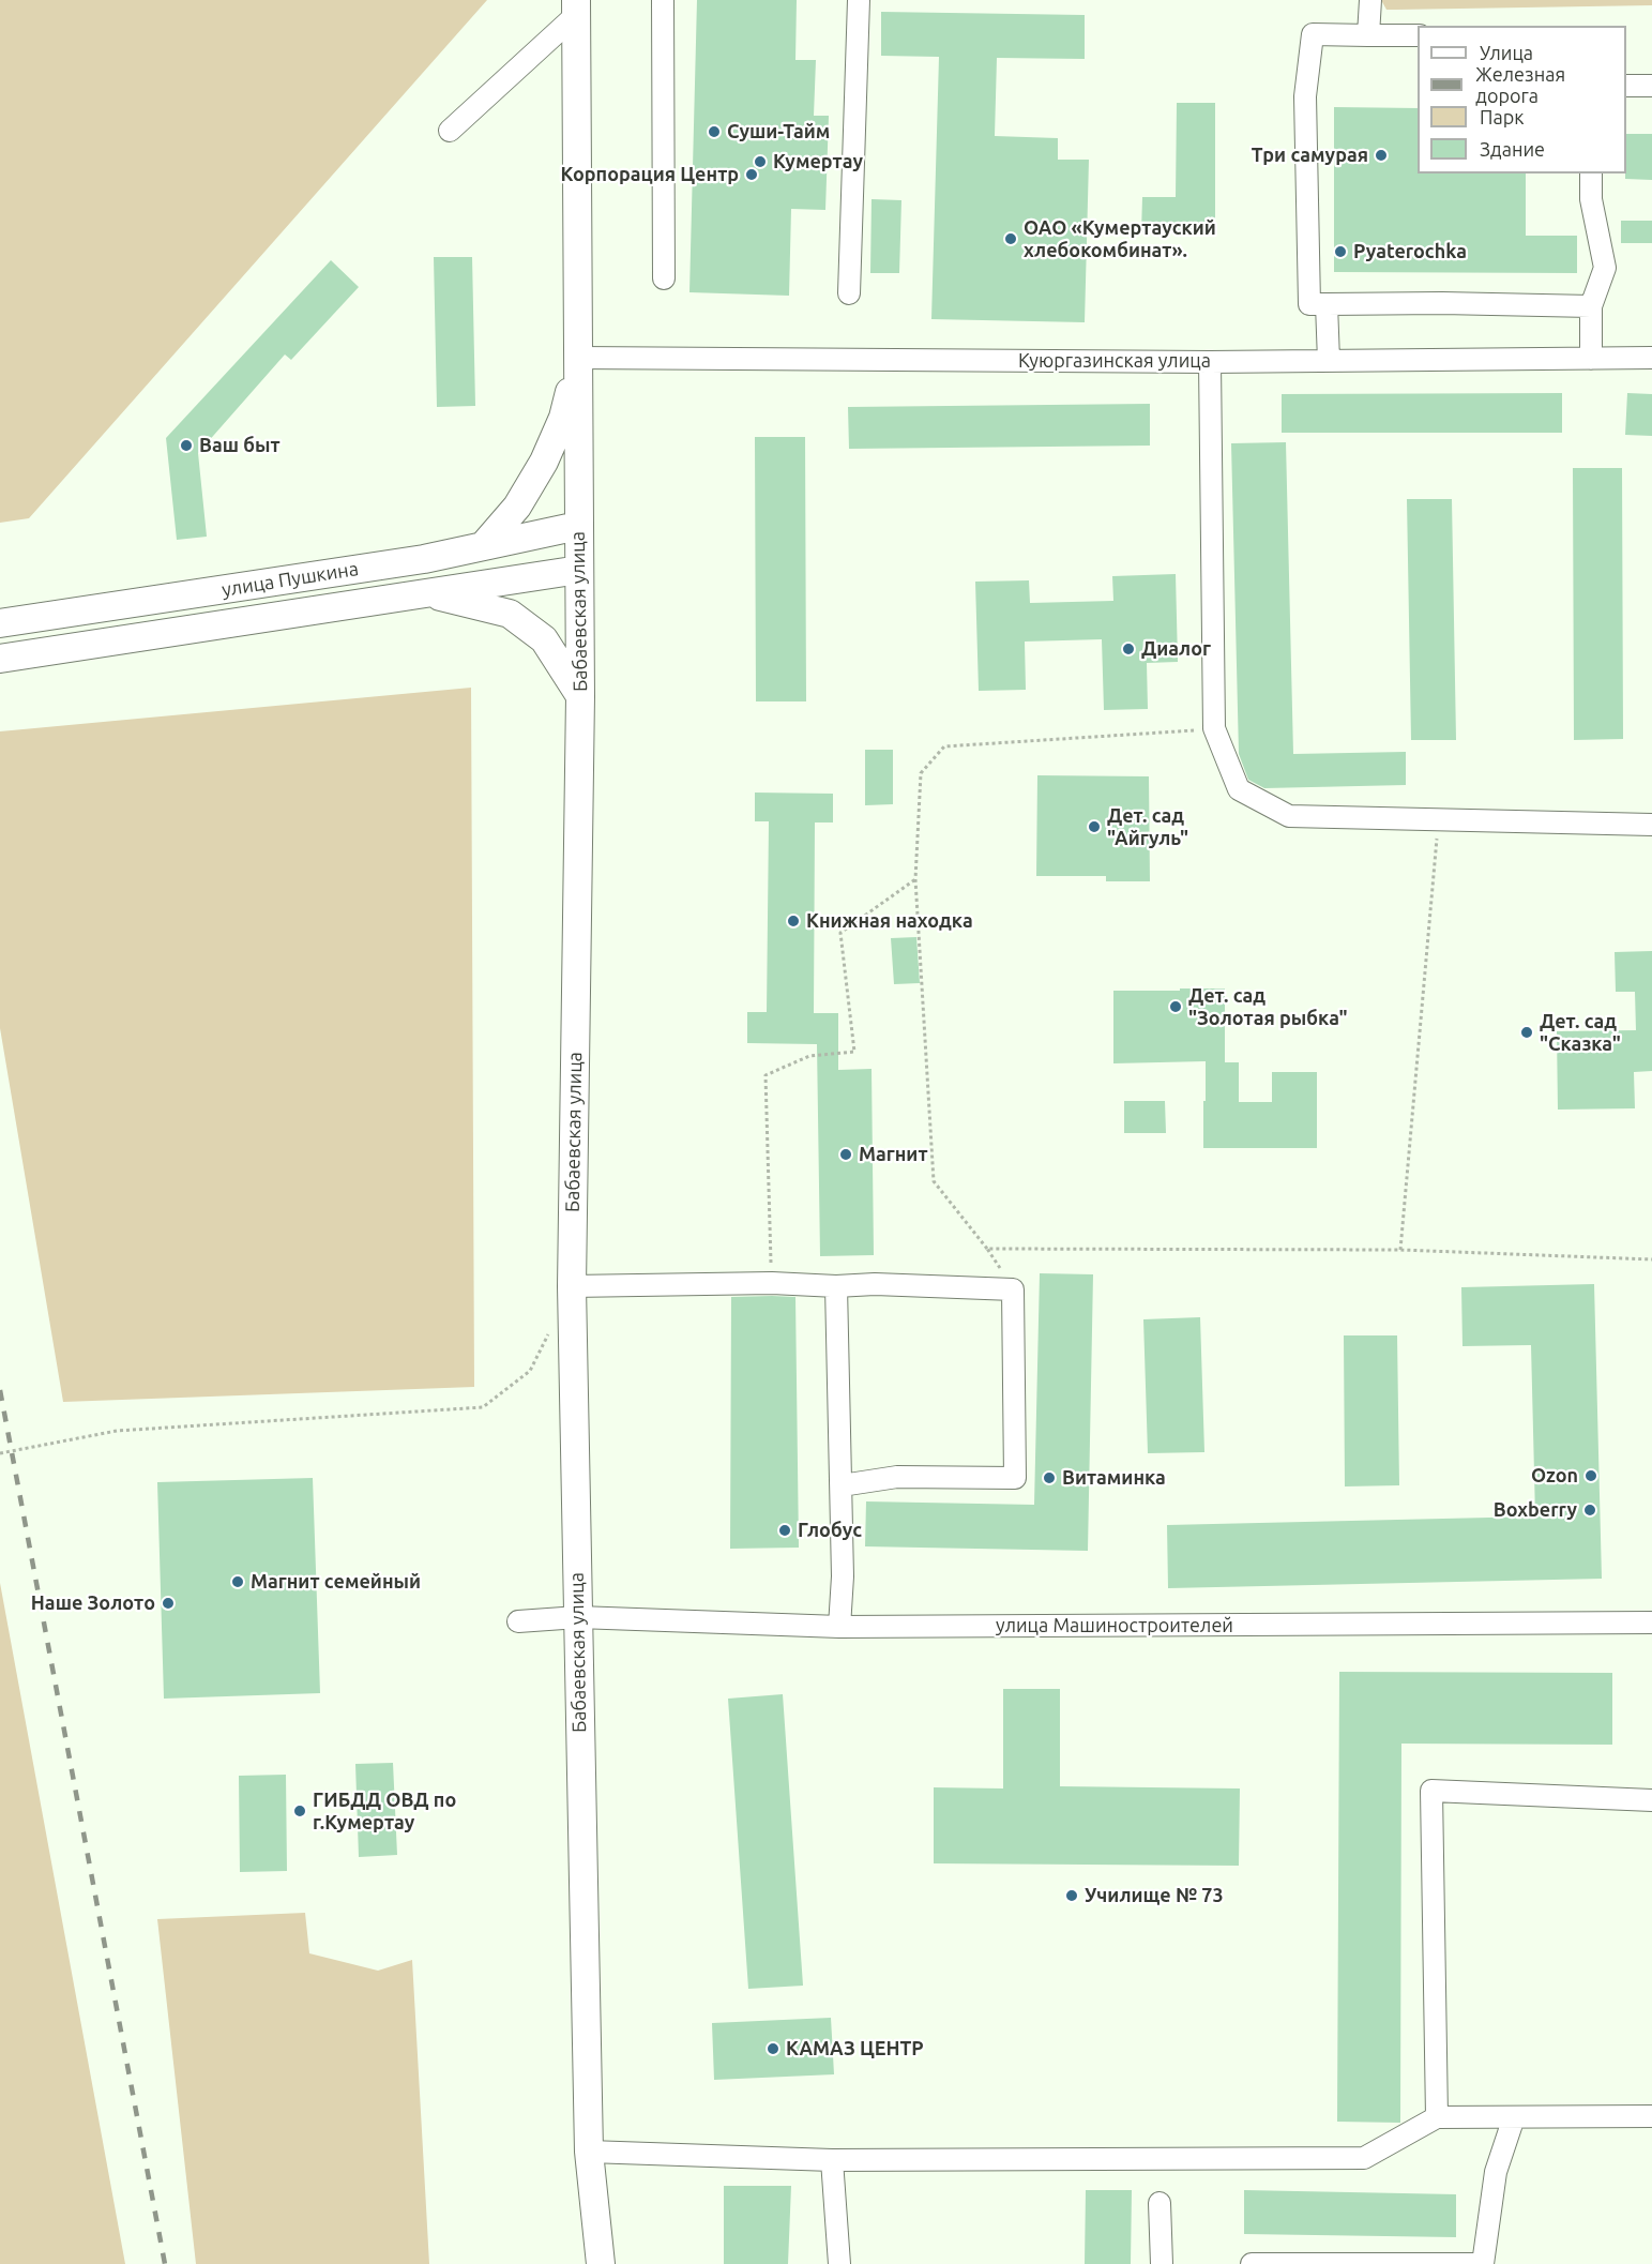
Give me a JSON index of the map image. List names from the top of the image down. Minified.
{"streets":{"main road":["улица Пушкина","Бабаевская улица"],"street":["Куюргазинская улица","улица Машиностроителей"]},"crossings":[["Куюргазинская улица","Бабаевская улица"],["улица Пушкина","Бабаевская улица"],["Бабаевская улица","улица Машиностроителей"]],"places":["Суши-Тайм","Три самурая","Кумертау","Корпорация Центр","ОАО «Кумертауский хлебокомбинат».","Pyaterochka","Ваш быт","Диалог","Дет. сад \"Айгуль\"","Книжная находка","Дет. сад \"Золотая рыбка\"","Дет. сад \"Сказка\"","Магнит","Ozon","Витаминка","Boxberry","Глобус","Магнит семейный","Наше Золото","ГИБДД ОВД по г.Кумертау","Училище № 73","КАМАЗ ЦЕНТР"],"legend":["Улица","Железная дорога","Парк","Здание"]}
